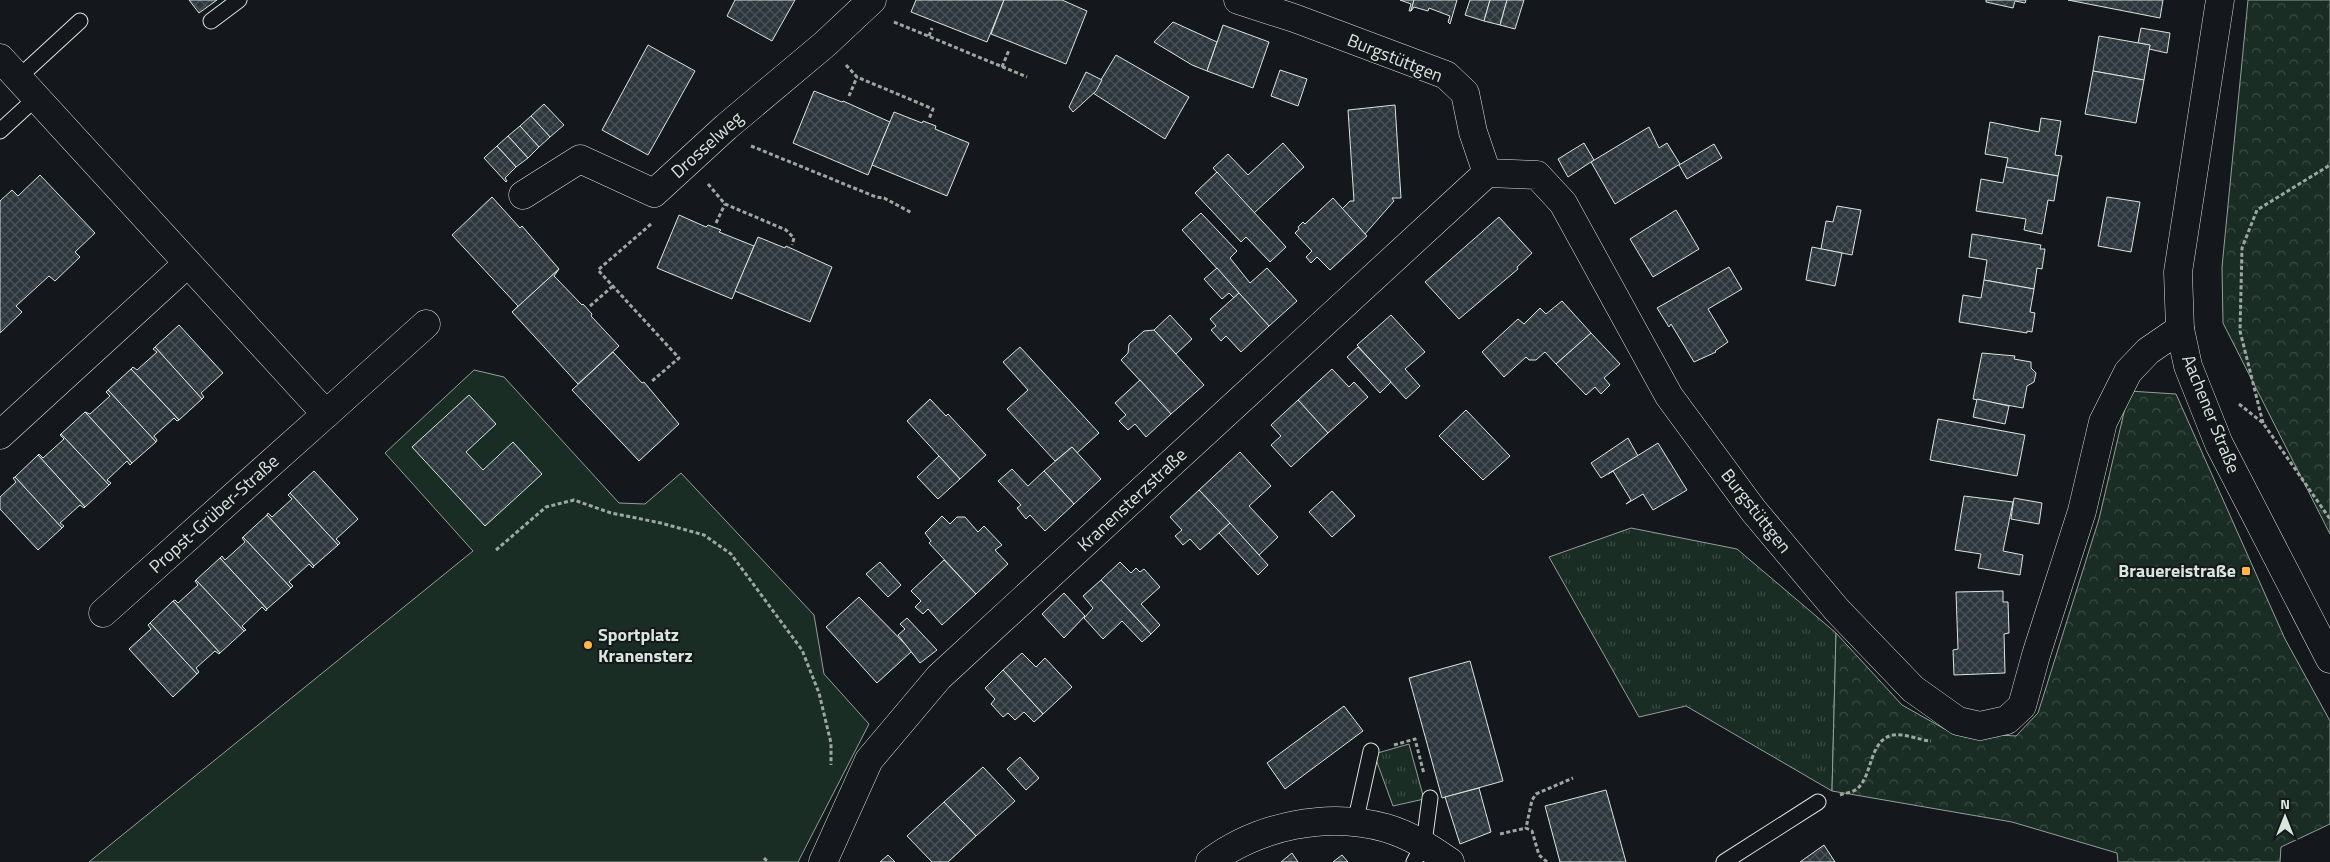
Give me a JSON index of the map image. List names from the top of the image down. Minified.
{"streets":{"street":["Burgstüttgen","Drosselweg","Aachener Straße","Kranensterzstraße","Propst-Grüber-Straße"]},"crossings":[["Burgstüttgen","Aachener Straße"],["Burgstüttgen","Kranensterzstraße"]],"places":{"transit":["Brauereistraße"],"other":["Sportplatz Kranensterz"]},"north":"top"}
